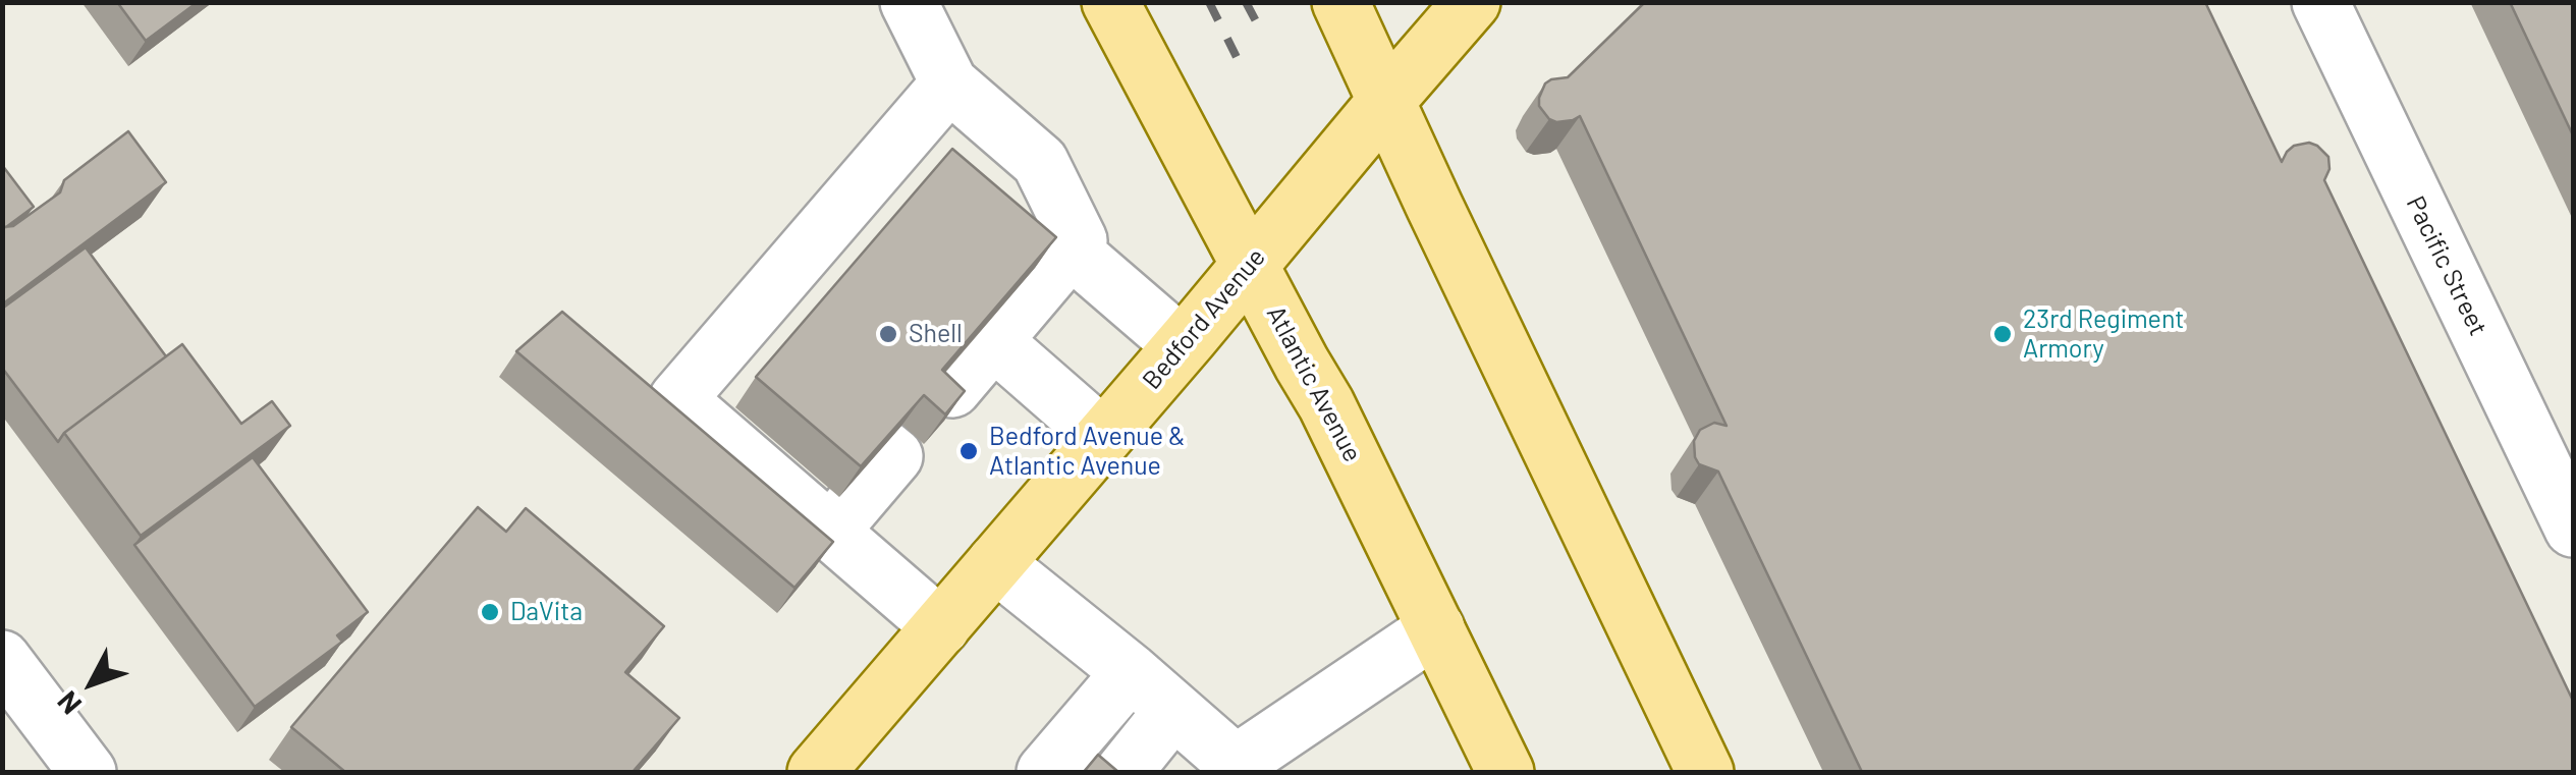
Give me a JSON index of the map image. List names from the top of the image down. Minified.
{"streets":{"main road":["Bedford Avenue","Atlantic Avenue"],"street":["Pacific Street"]},"crossings":[["Bedford Avenue","Atlantic Avenue"]],"places":["Shell","23rd Regiment Armory","Bedford Avenue & Atlantic Avenue","DaVita"],"north":"bottom left"}
